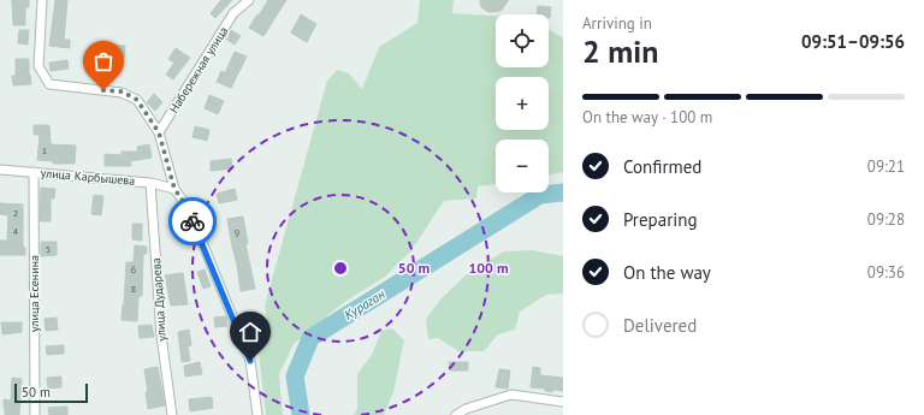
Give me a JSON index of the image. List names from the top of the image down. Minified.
{"streets":{"street":["Набережная улица","улица Карбышева","улица Есенина","улица Дударева"]},"crossings":[["улица Карбышева","улица Есенина"],["улица Карбышева","улица Дударева"]],"water":["Кураган"],"house_numbers":["1","2","4","9","5","6","8"],"scale_bar":"50 m","page":{"heading":["2 min","Arriving in","09:51–09:56"],"map_buttons":["+","−"],"bar":"On the way · 100 m","list":[["Confirmed","09:21"],["Preparing","09:28"],["On the way","09:36"],"Delivered"],"scale":"50 m"},"rings":["50 m","100 m"]}
